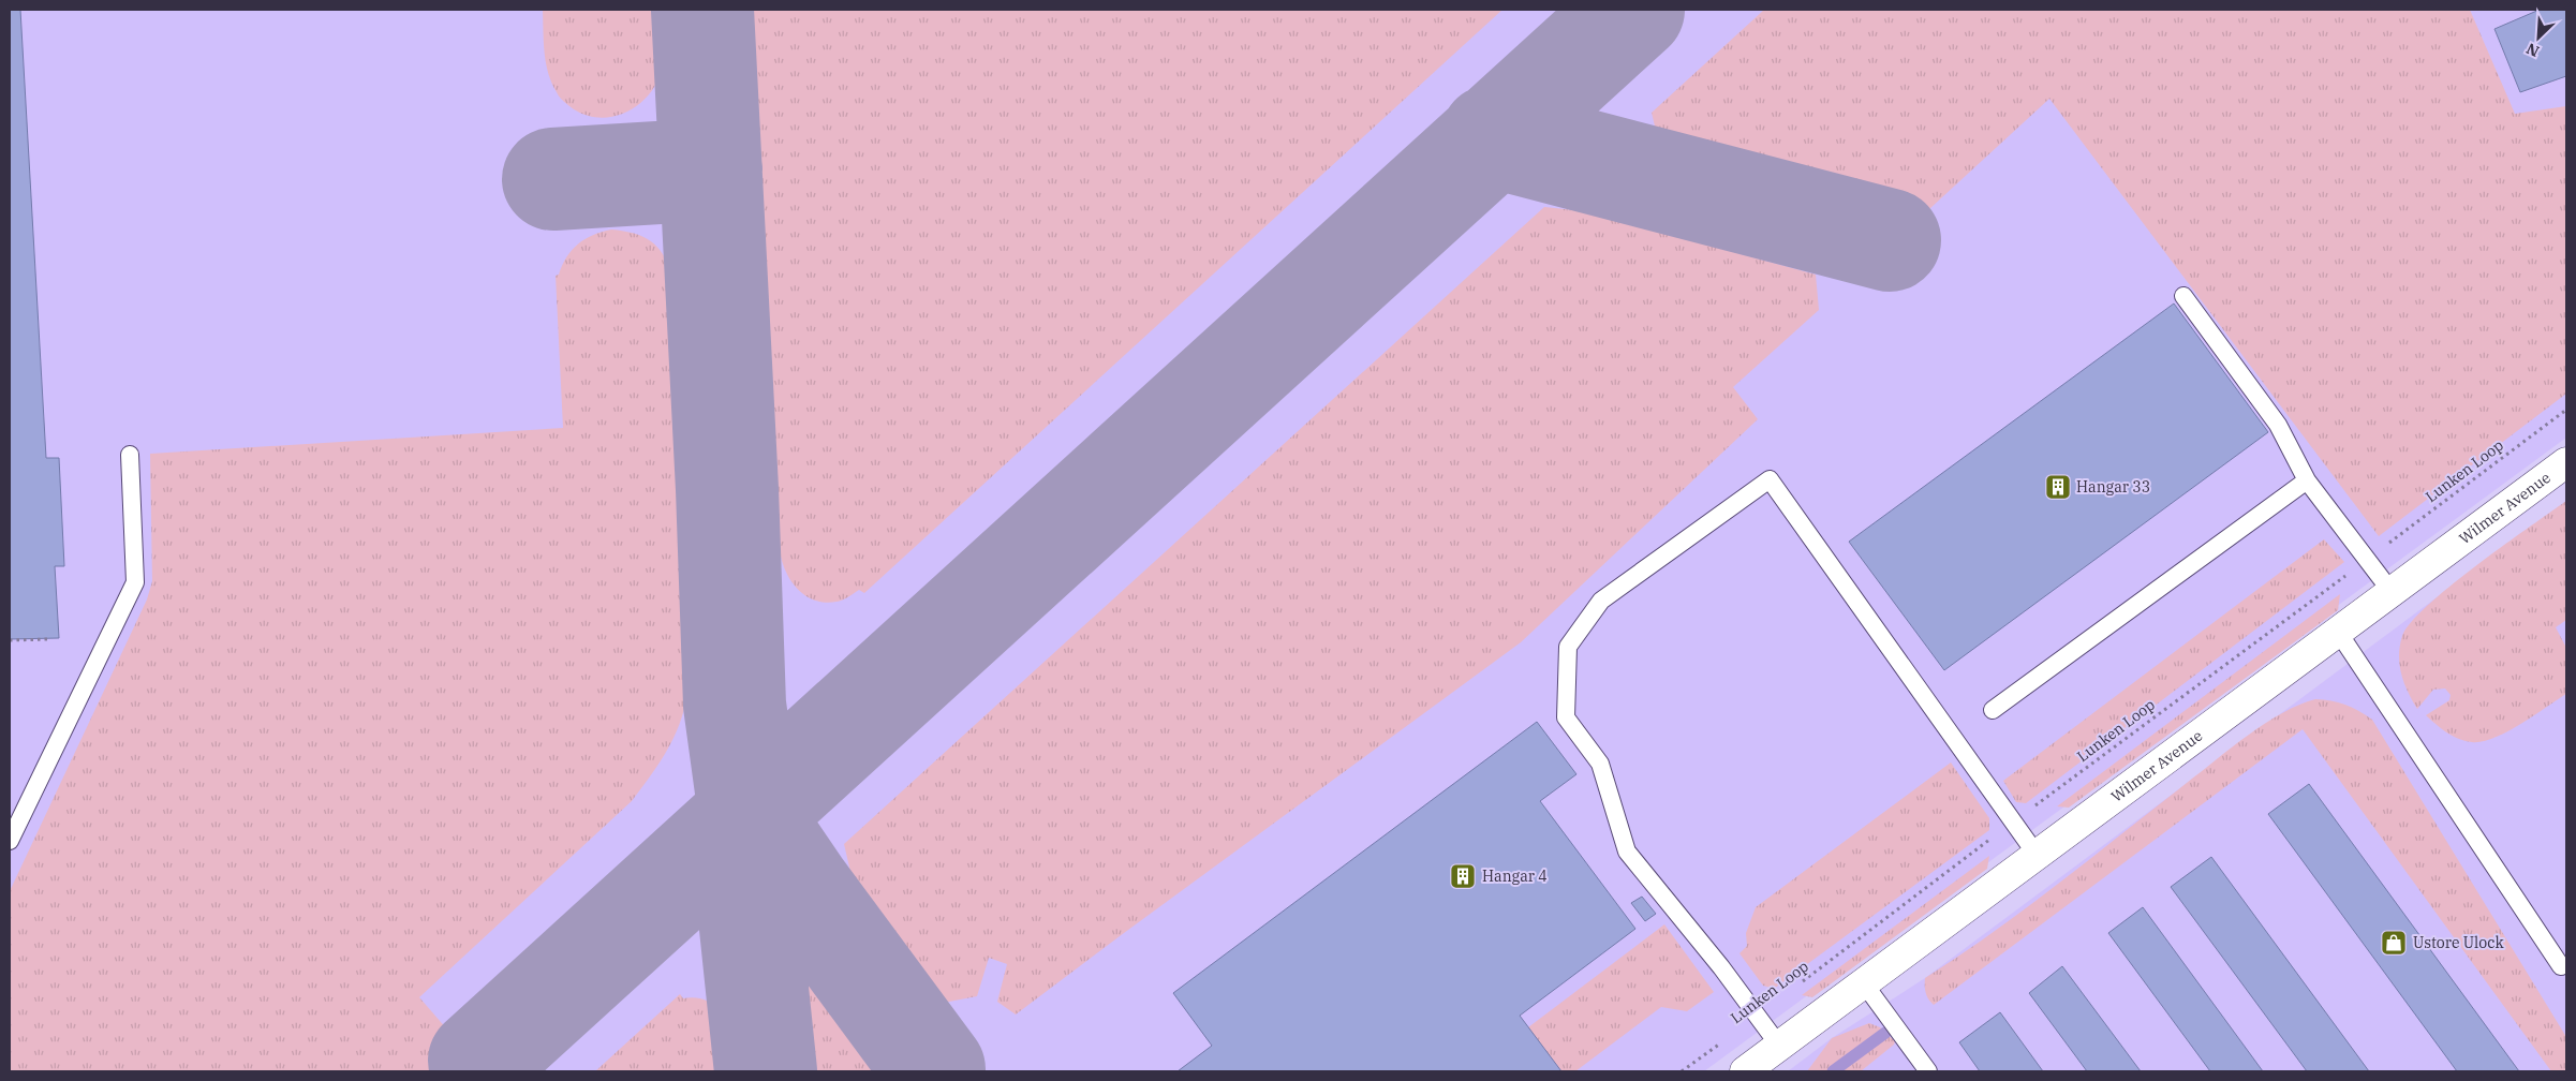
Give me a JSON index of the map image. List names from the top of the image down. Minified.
{"streets":{"street":["Wilmer Avenue"],"path":["Lunken Loop"]},"places":{"building":["Hangar 33","Hangar 4"],"shop":["Ustore Ulock"]},"north":"bottom left"}
